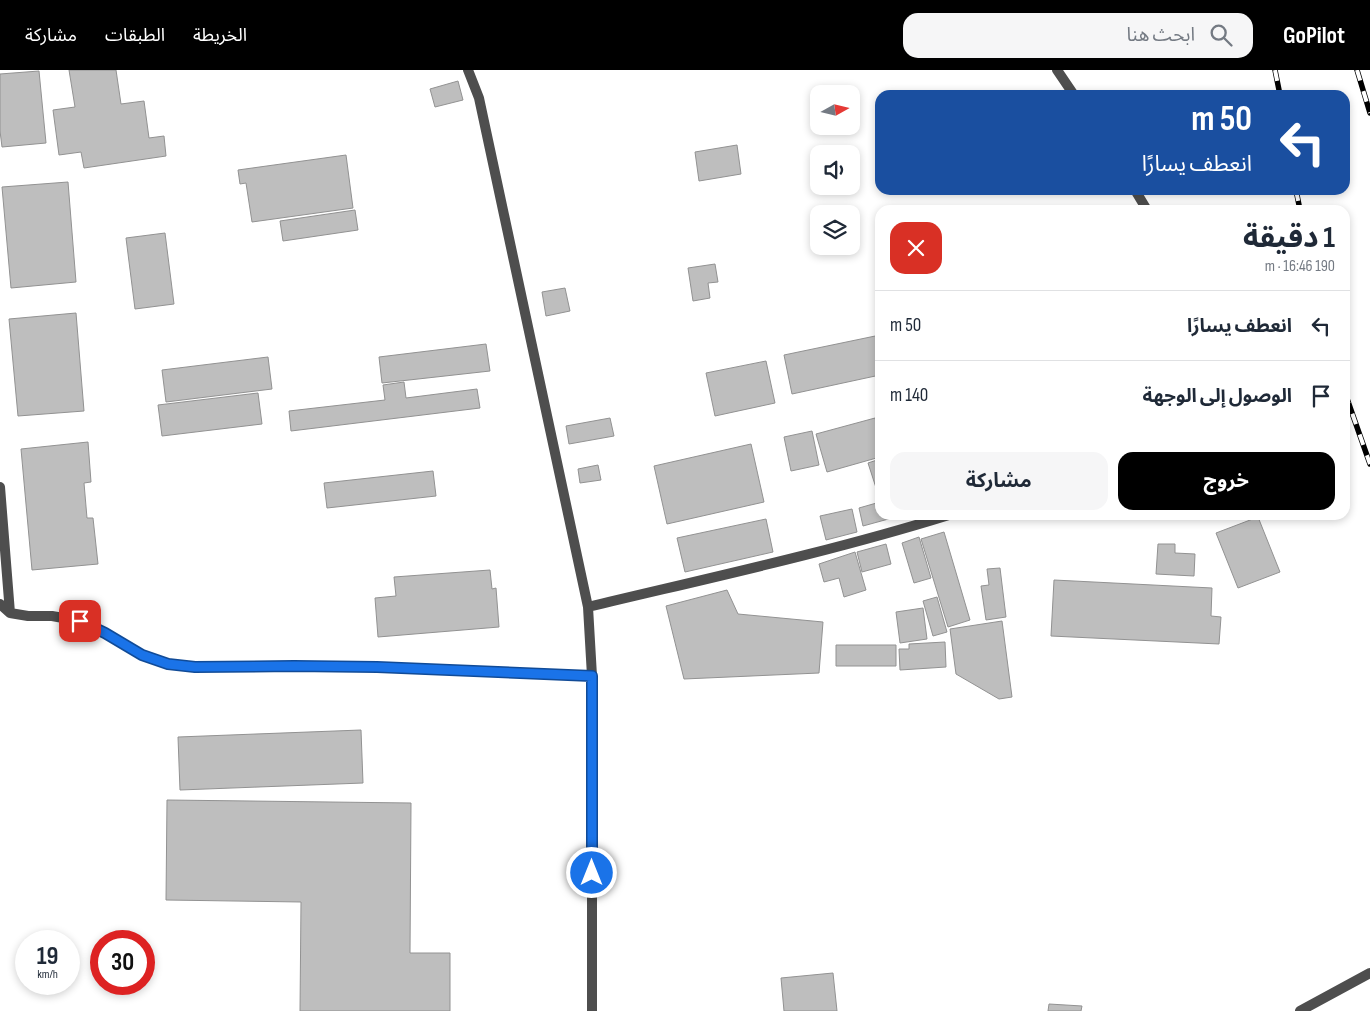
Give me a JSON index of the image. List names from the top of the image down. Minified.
{"north":"right","page":{"header":"GoPilot","search":"ابحث هنا","nav":["الخريطة","الطبقات","مشاركة"],"turn":["50 m","انعطف يسارًا"],"heading":["1 دقيقة","190 m · 16:46"],"list":[{"name":"انعطف يسارًا","value":"50 m"},{"name":"الوصول إلى الوجهة","value":"140 m"}],"buttons":["خروج","مشاركة"],"speed":"19 km/h","limit":"30"}}
